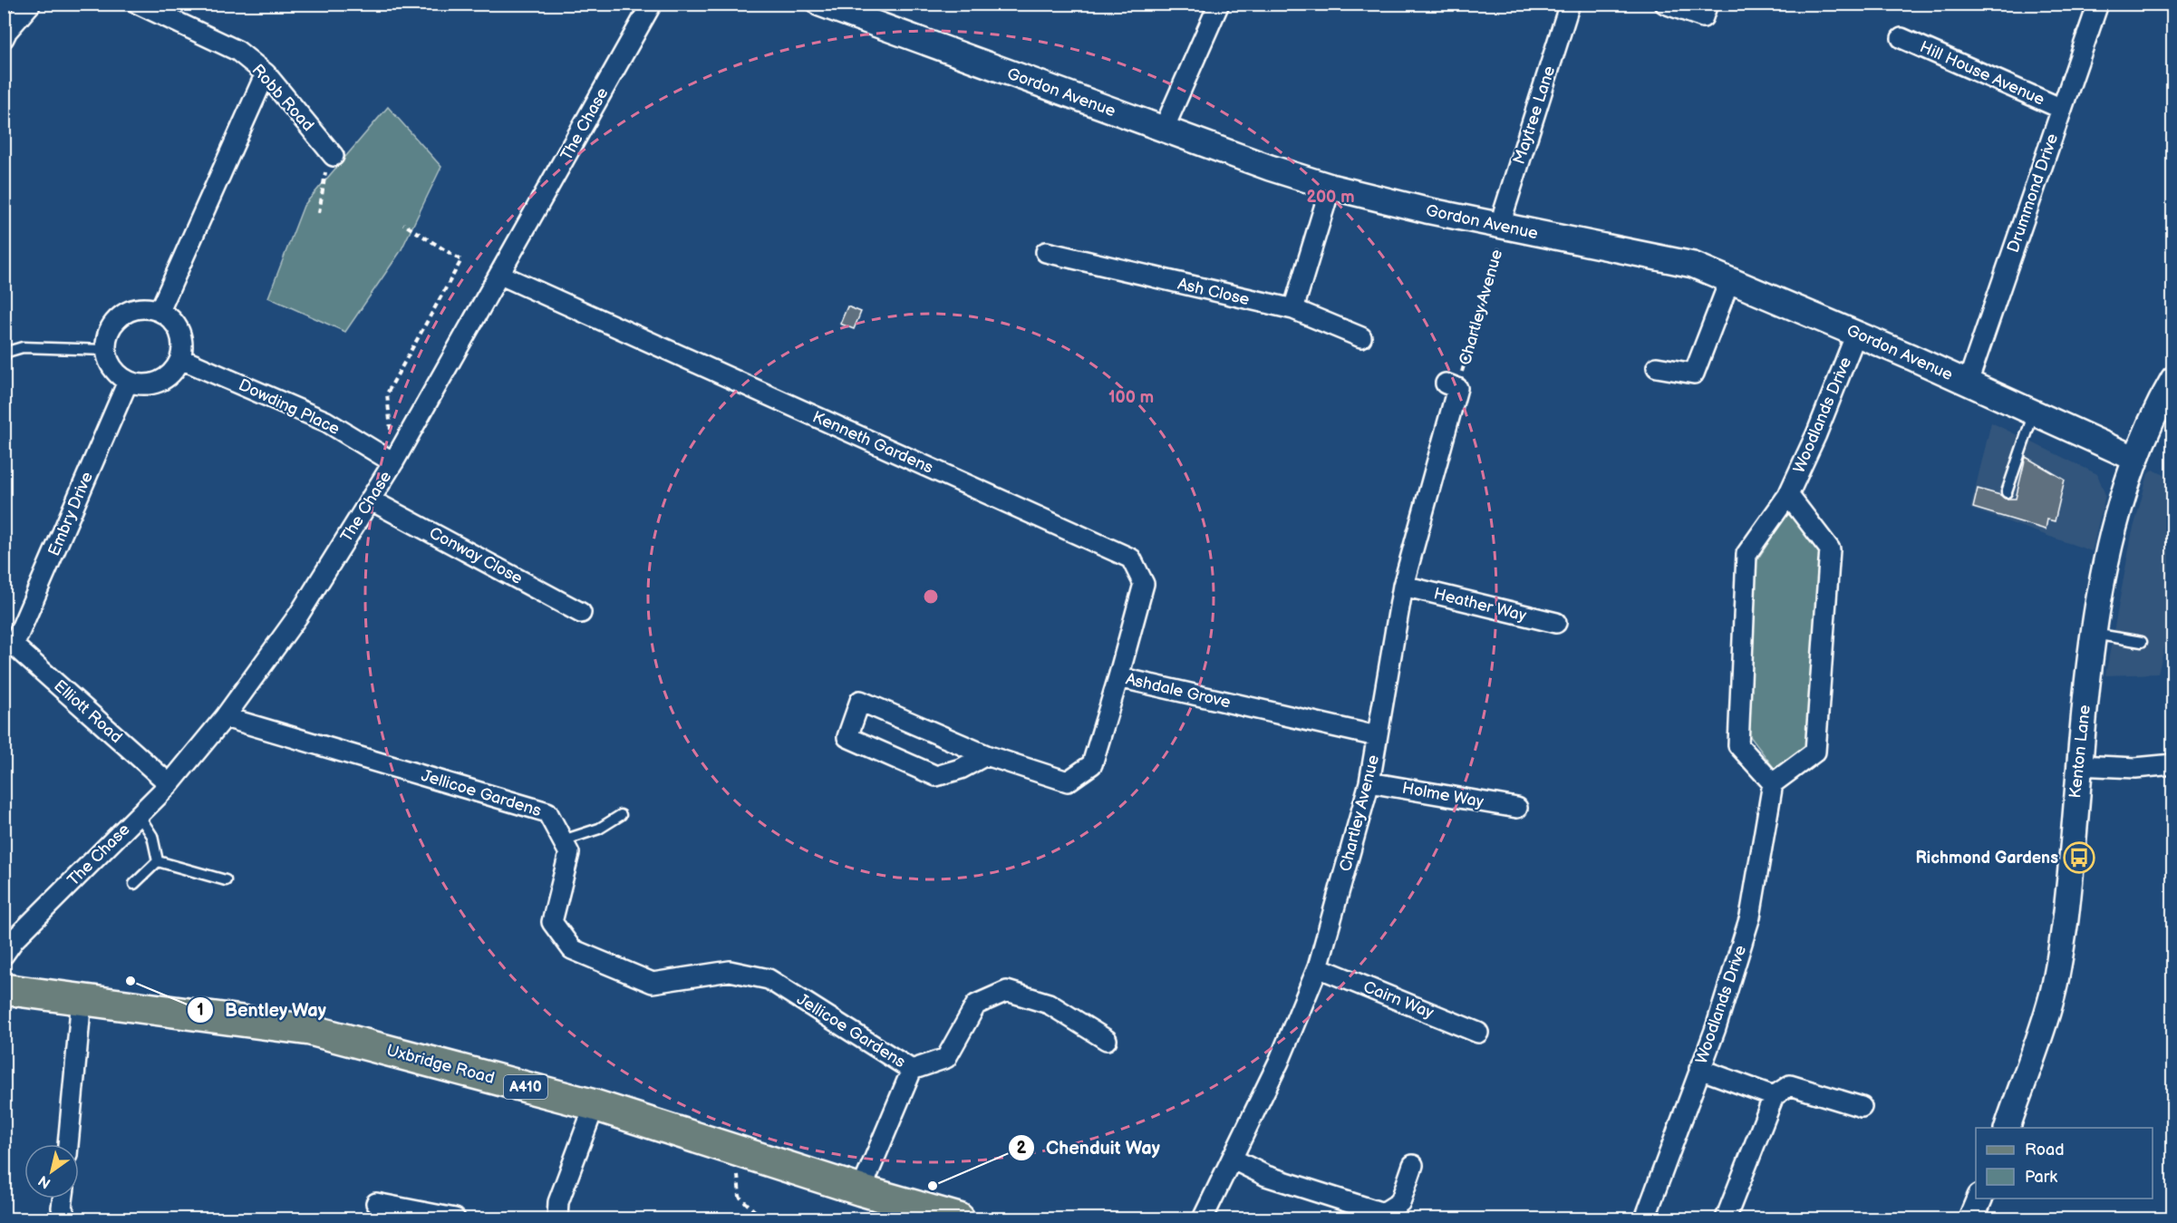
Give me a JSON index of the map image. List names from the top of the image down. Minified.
{"streets":{"main road":["Uxbridge Road","A410"],"street":["Hill House Avenue","Gordon Avenue","Robb Road","Maytree Lane","The Chase","Drummond Drive","Ash Close","Chartley Avenue","Dowding Place","Woodlands Drive","Kenneth Gardens","Embry Drive","Conway Close","Heather Way","Ashdale Grove","Elliott Road","Kenton Lane","Jellicoe Gardens","Holme Way","Cairn Way"]},"crossings":[["Hill House Avenue","Drummond Drive"],["Gordon Avenue","Maytree Lane"],["Gordon Avenue","Drummond Drive"],["Gordon Avenue","Chartley Avenue"],["Gordon Avenue","Woodlands Drive"],["Gordon Avenue","Kenton Lane"],["Maytree Lane","Chartley Avenue"],["The Chase","Dowding Place"],["The Chase","Kenneth Gardens"],["The Chase","Conway Close"],["The Chase","Elliott Road"],["The Chase","Jellicoe Gardens"],["Chartley Avenue","Heather Way"],["Chartley Avenue","Ashdale Grove"],["Chartley Avenue","Holme Way"],["Chartley Avenue","Cairn Way"],["Dowding Place","Embry Drive"],["Kenneth Gardens","Ashdale Grove"],["Embry Drive","Elliott Road"],["Jellicoe Gardens","Uxbridge Road"]],"places":{"bus stop":["Richmond Gardens"],"other":["Bentley Way","Chenduit Way"]},"legend":["Road","Park"],"north":"bottom left","rings":["200 m","100 m"]}
